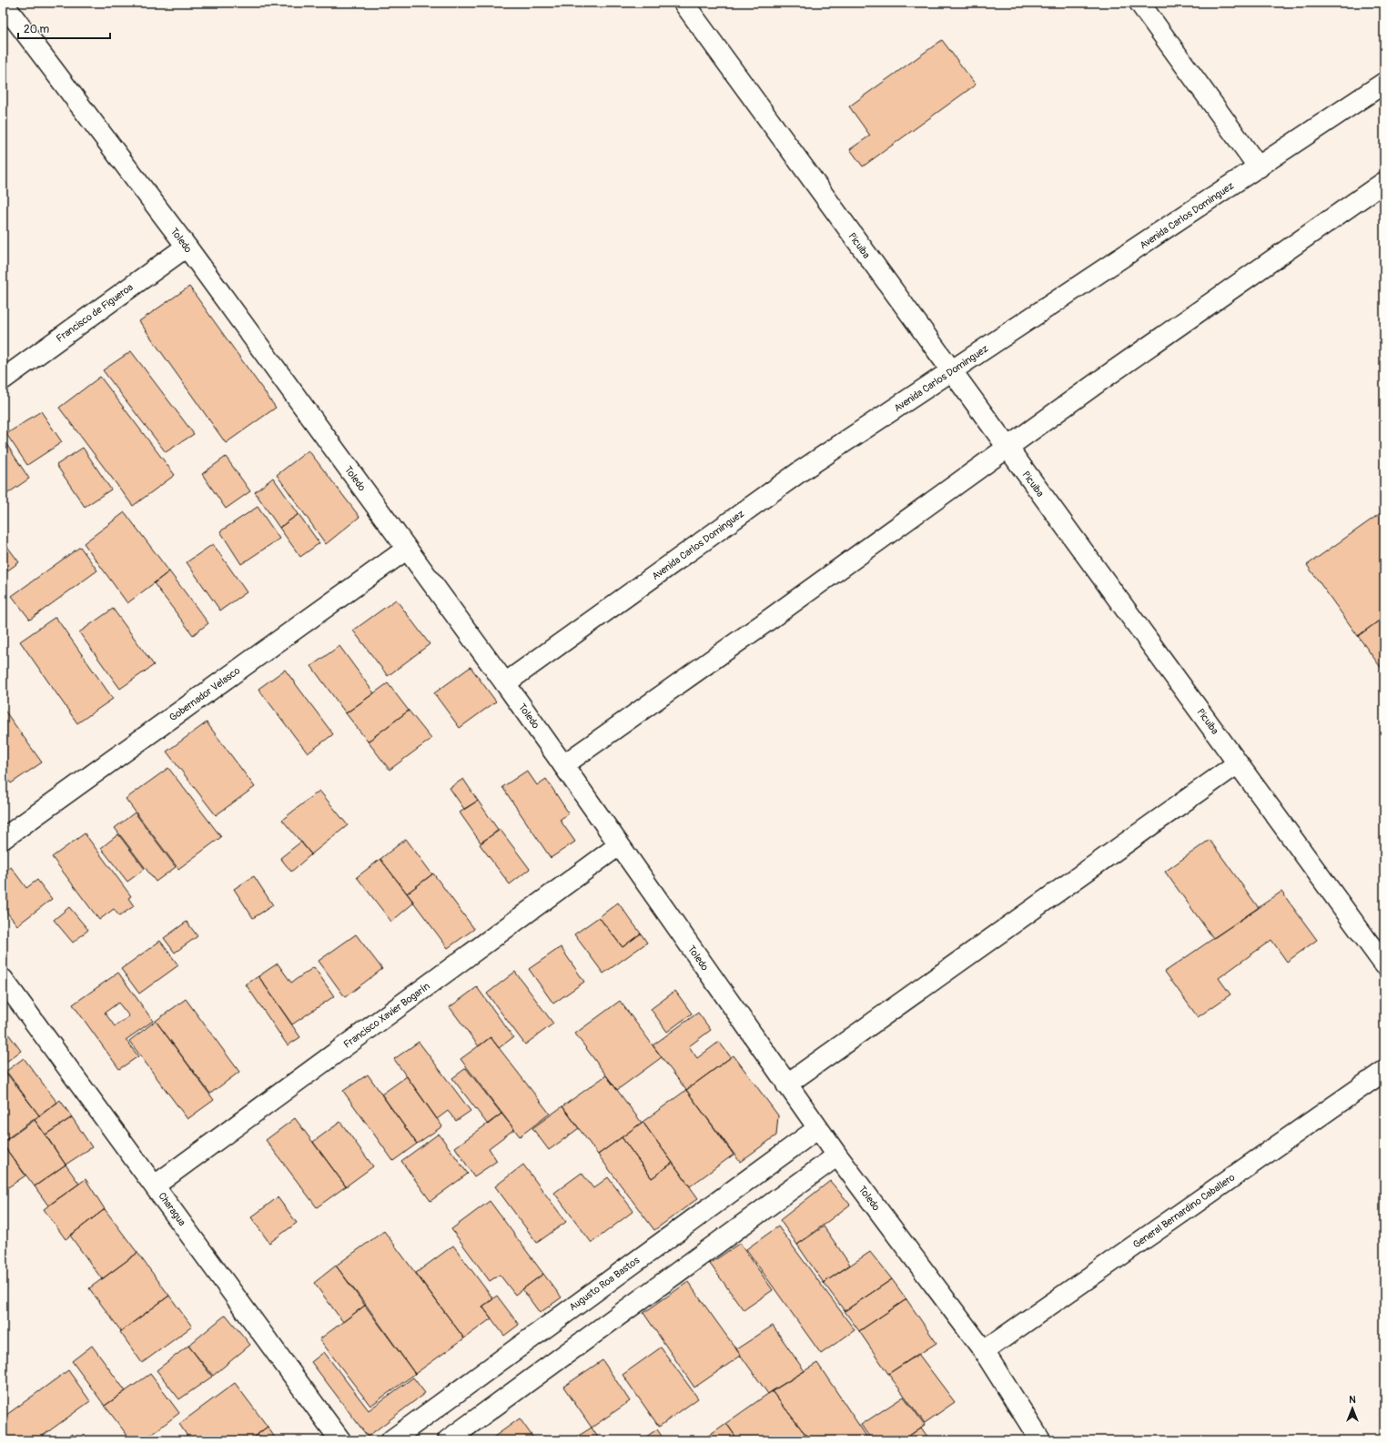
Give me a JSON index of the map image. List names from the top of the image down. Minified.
{"streets":{"street":["Avenida Carlos Dominguez","Toledo","Picuiba","Francisco de Figueroa","Gobernador Velasco","Francisco Xavier Bogarín","Charagua","General Bernardino Caballero","Augusto Roa Bastos"]},"crossings":[["Avenida Carlos Dominguez","Toledo"],["Avenida Carlos Dominguez","Picuiba"],["Toledo","Francisco de Figueroa"],["Toledo","Gobernador Velasco"],["Toledo","Francisco Xavier Bogarín"],["Toledo","General Bernardino Caballero"],["Toledo","Augusto Roa Bastos"],["Francisco Xavier Bogarín","Charagua"]],"scale_bar":"20 m","north":"top"}
